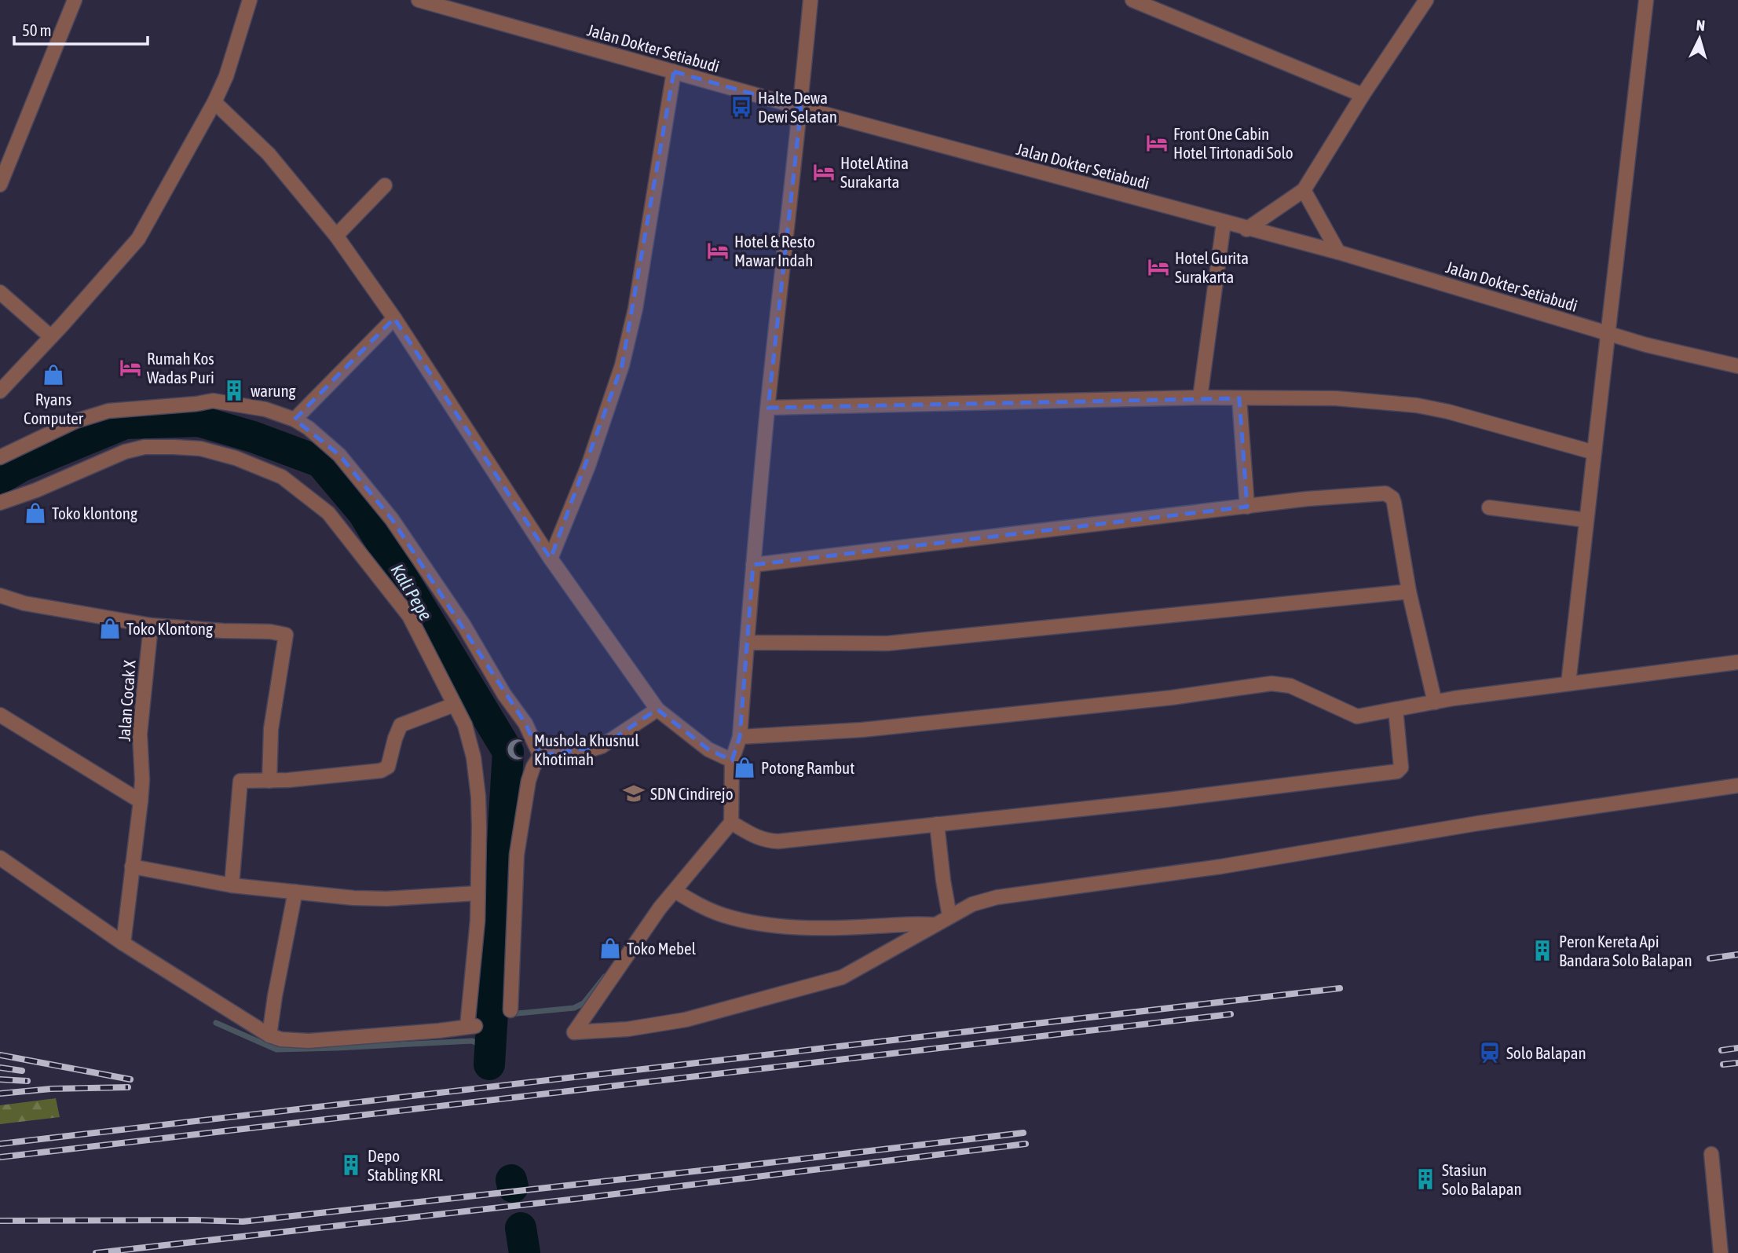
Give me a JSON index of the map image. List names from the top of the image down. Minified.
{"streets":{"street":["Jalan Dokter Setiabudi","Jalan Cocak X"]},"water":["Kali Pepe"],"places":{"bus stop":["Halte Dewa Dewi Selatan"],"hotel":["Front One Cabin Hotel Tirtonadi Solo","Hotel Atina Surakarta","Hotel & Resto Mawar Indah","Hotel Gurita Surakarta","Rumah Kos Wadas Puri"],"shop":["Ryans Computer","Toko klontong","Toko Klontong","Potong Rambut","Toko Mebel"],"building":["warung","Peron Kereta Api Bandara Solo Balapan","Depo Stabling KRL","Stasiun Solo Balapan"],"mosque":["Mushola Khusnul Khotimah"],"school or university":["SDN Cindirejo"],"station":["Solo Balapan"]},"scale_bar":"50 m","north":"top"}
